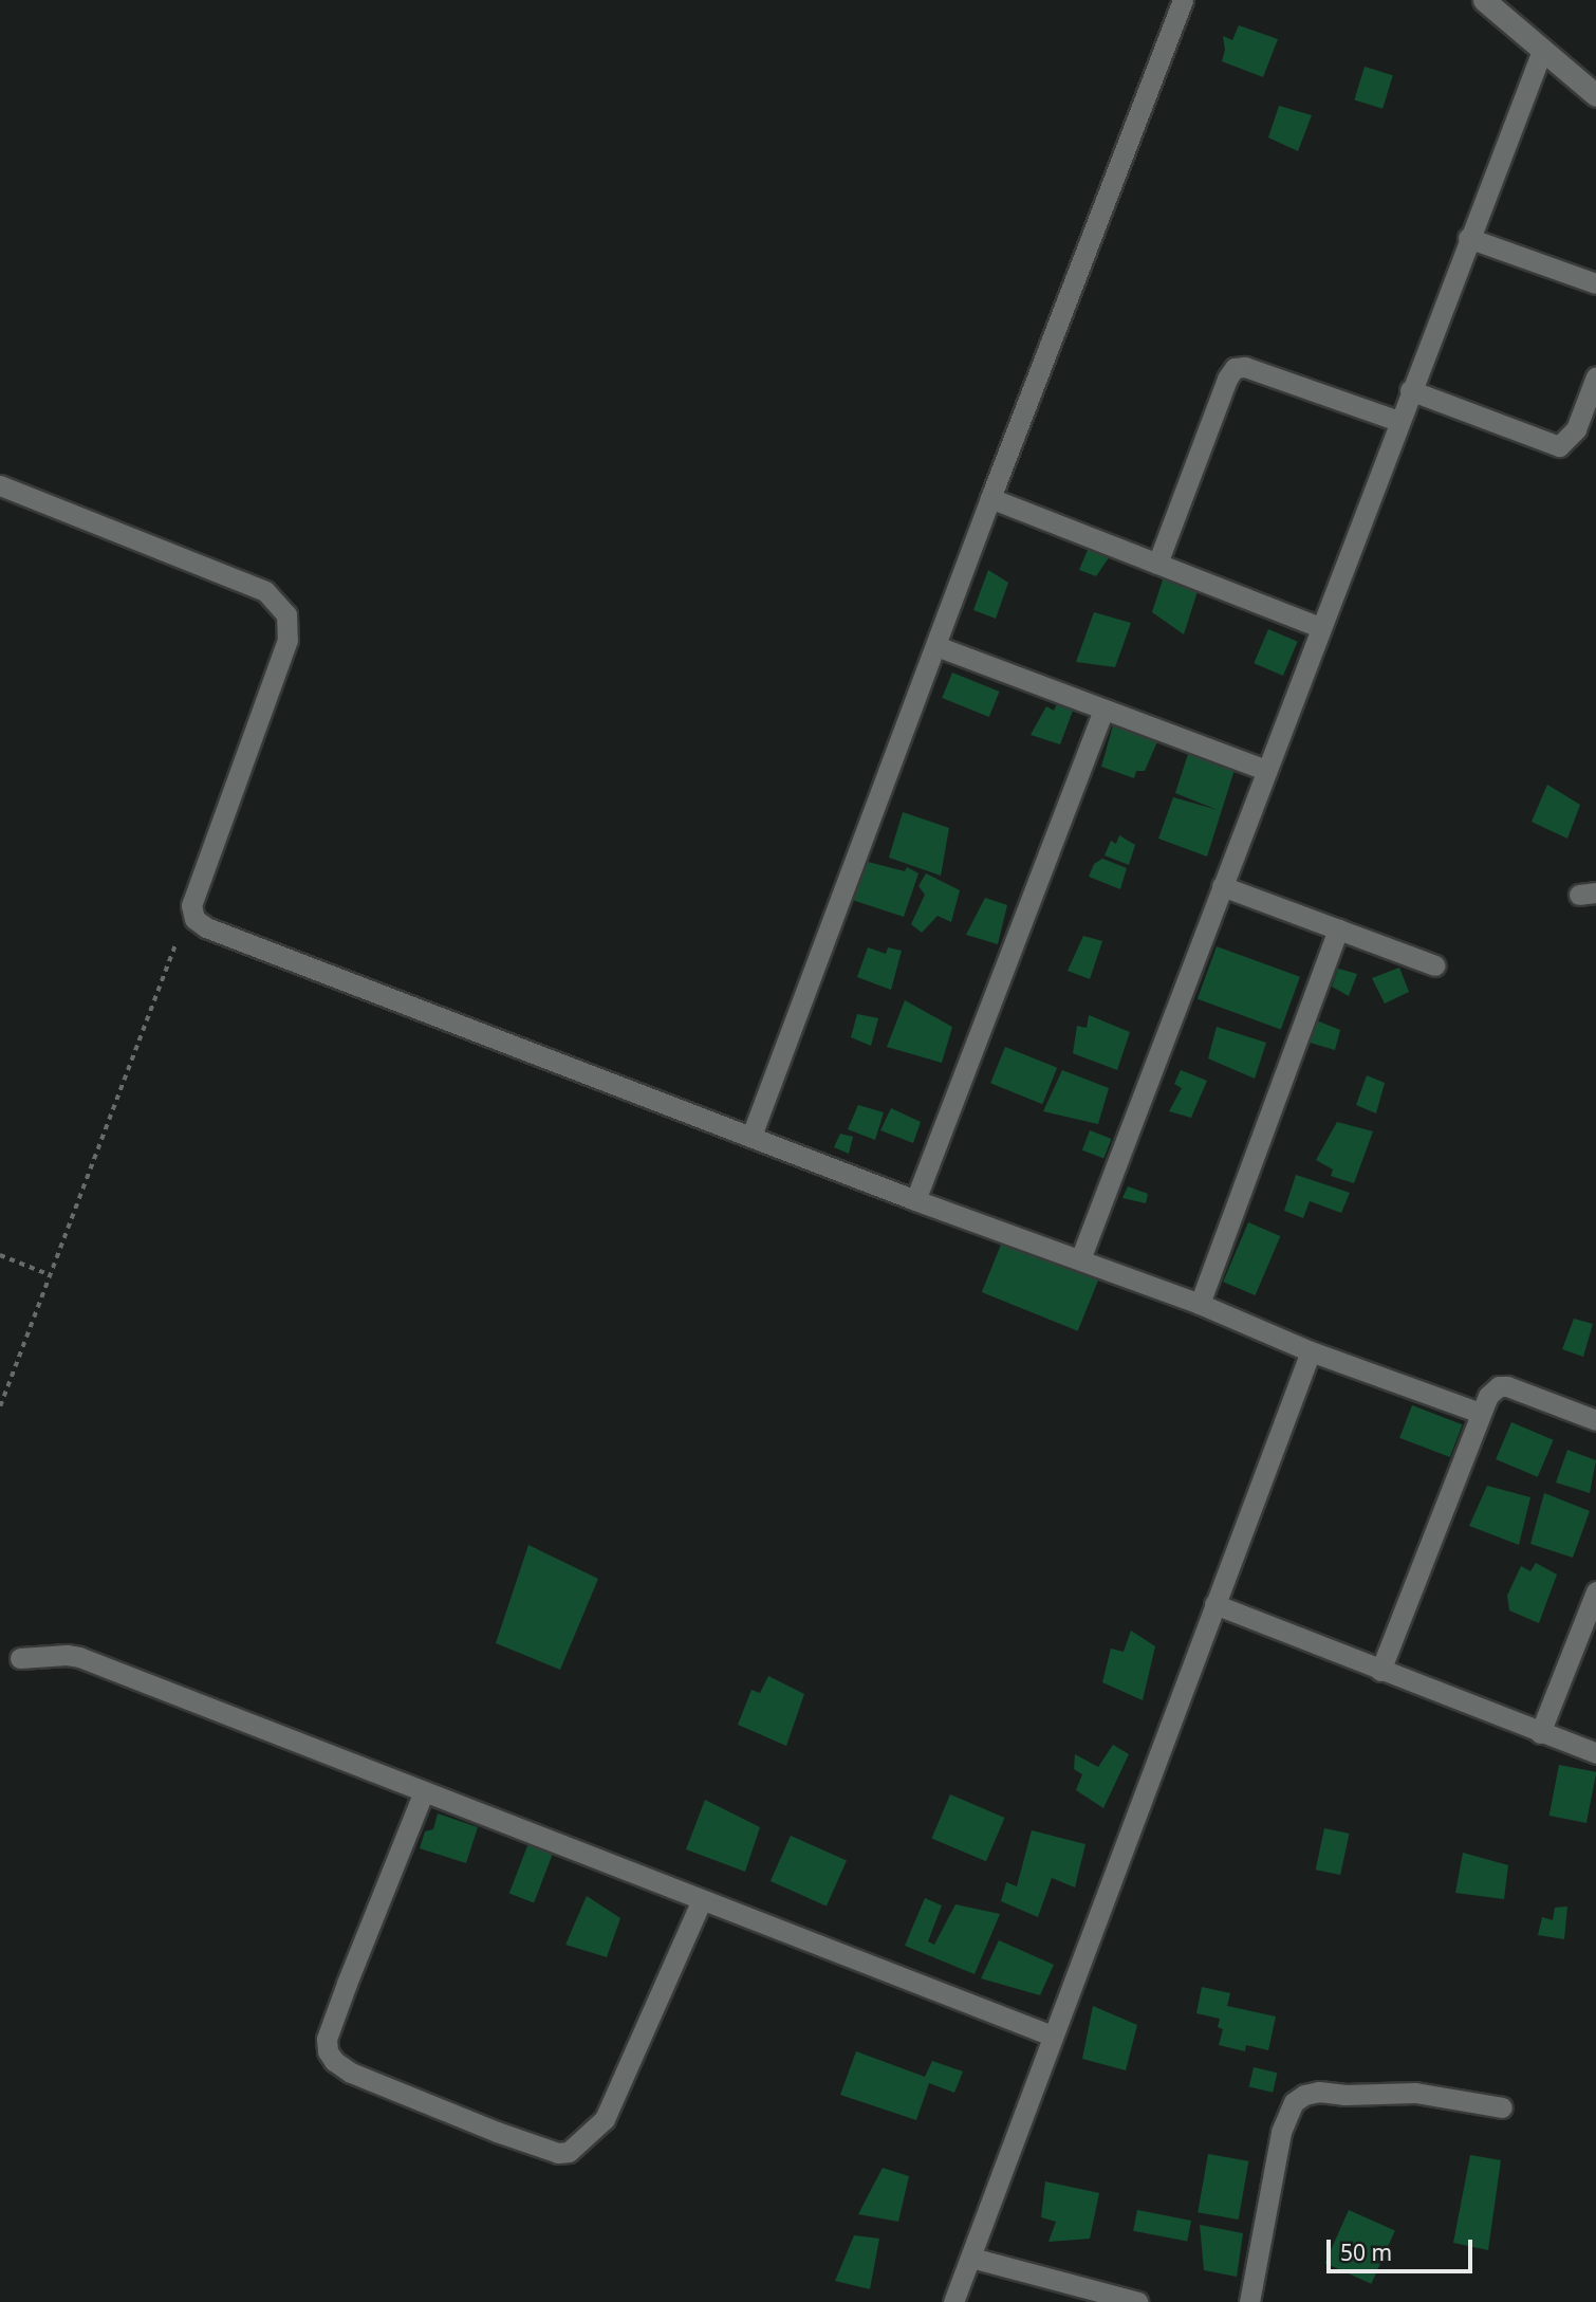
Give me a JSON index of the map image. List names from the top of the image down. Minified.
{"scale_bar":"50 m"}
